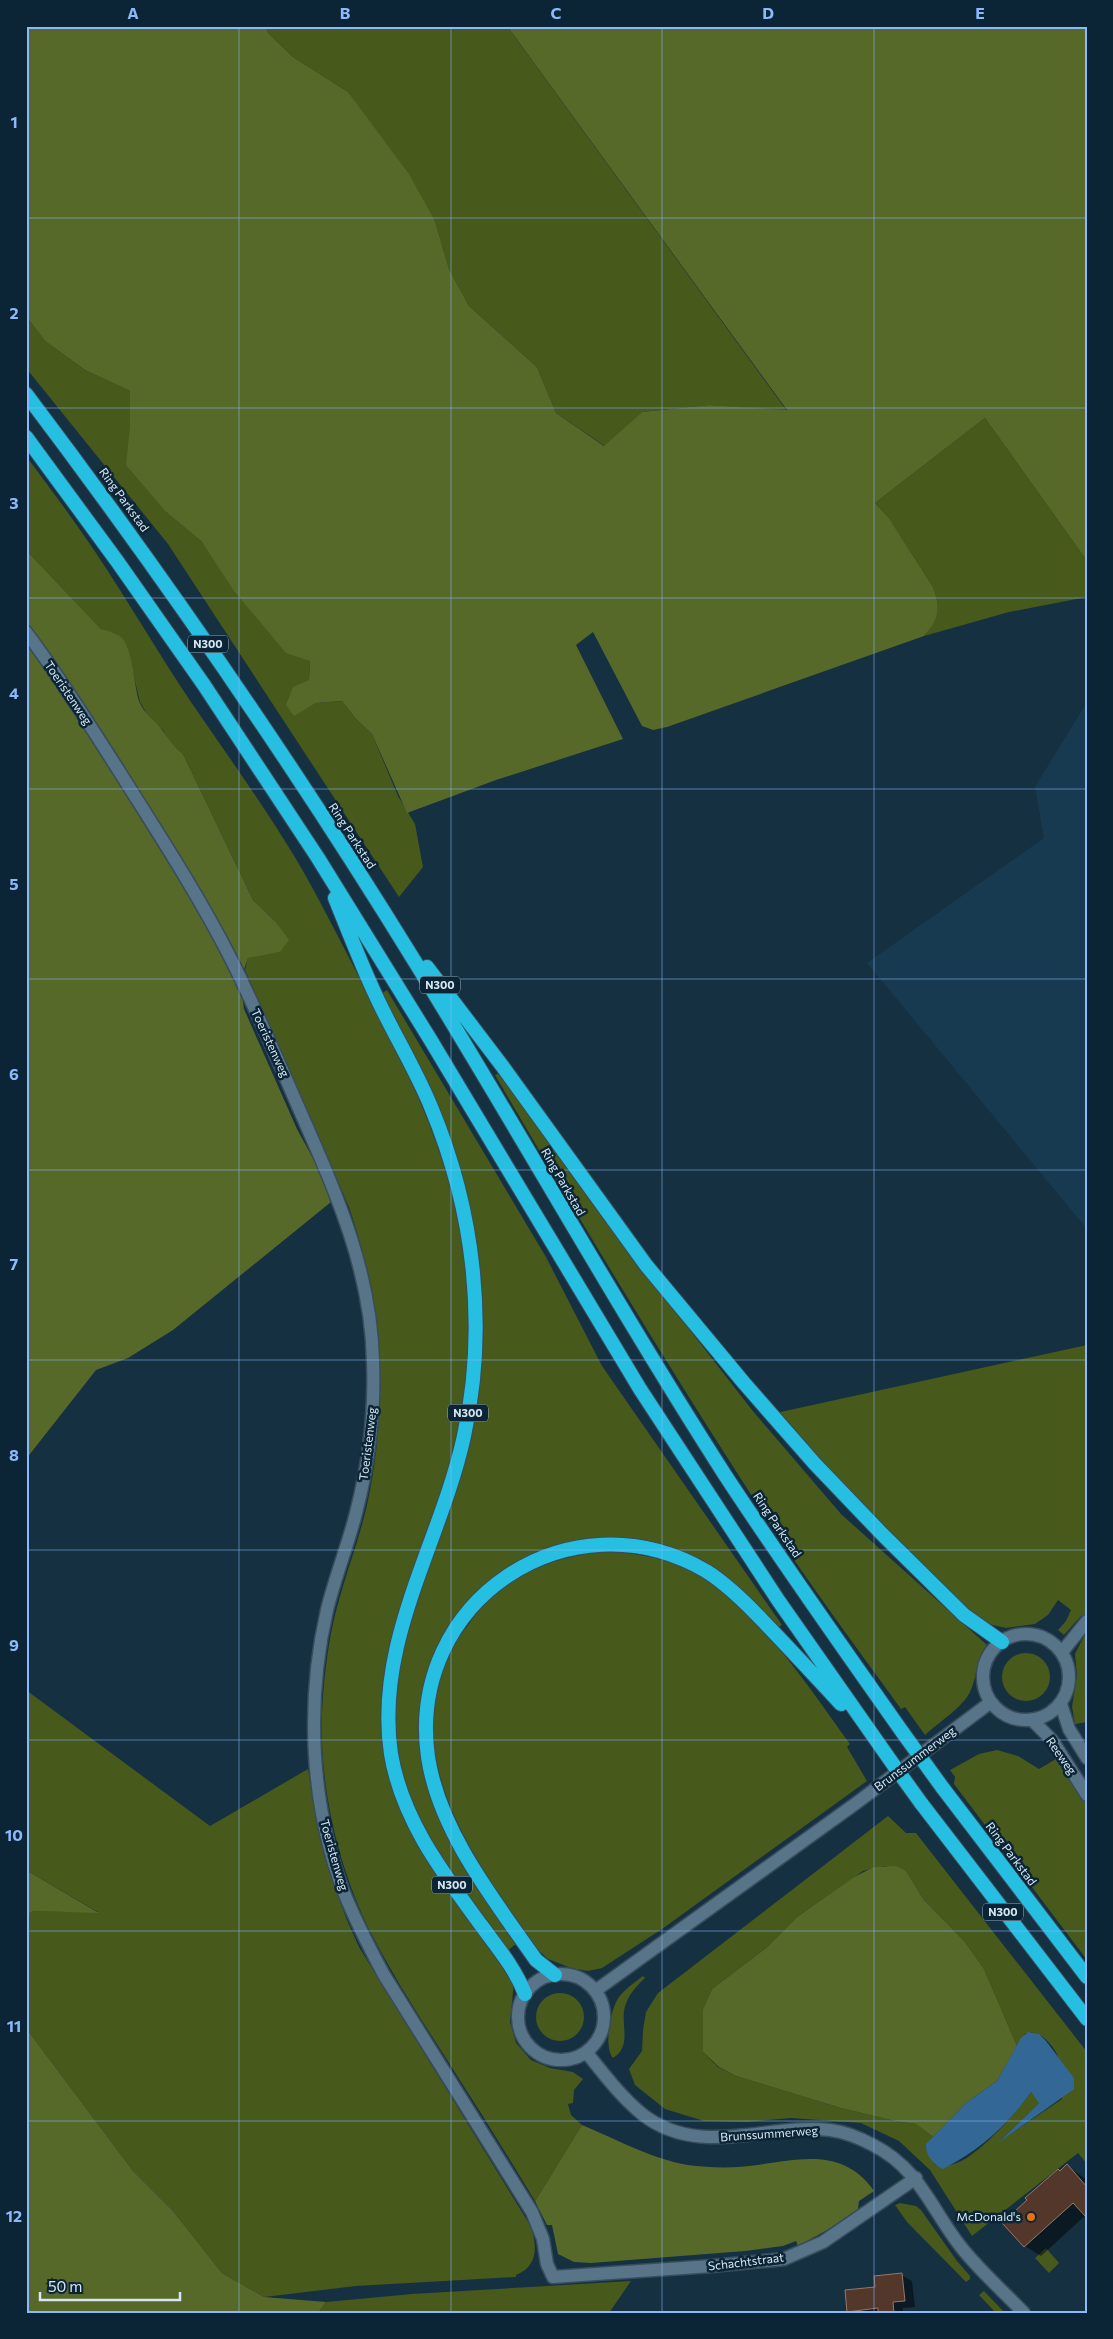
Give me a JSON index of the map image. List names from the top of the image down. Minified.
{"streets":{"highway":["Ring Parkstad","N300"],"street":["Toeristenweg","Reeweg","Brunssummerweg","Schachtstraat"]},"crossings":[["Ring Parkstad","N300"],["N300","Reeweg"],["N300","Brunssummerweg"],["Toeristenweg","Schachtstraat"],["Reeweg","Brunssummerweg"],["Brunssummerweg","Schachtstraat"]],"places":["McDonald's"],"scale_bar":"50 m","grid":{"columns":["A","B","C","D","E"],"rows":["1","2","3","4","5","6","7","8","9","10","11","12"]}}
